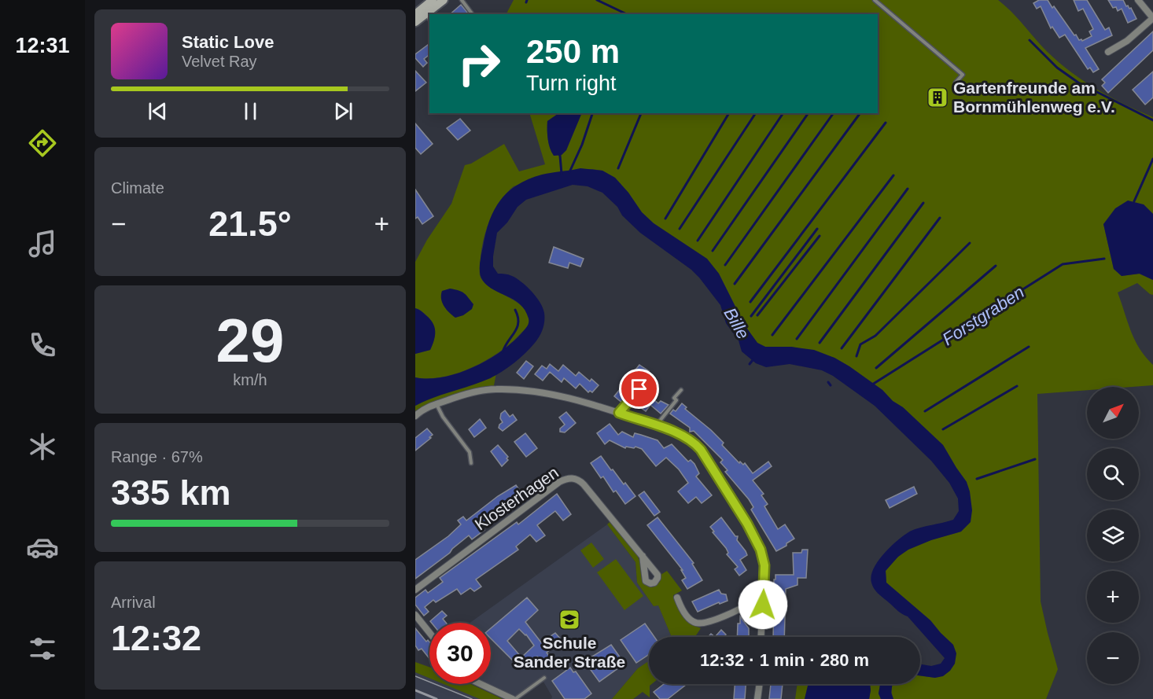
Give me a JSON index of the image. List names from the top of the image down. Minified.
{"streets":{"street":["Klosterhagen"]},"water":["Forstgraben","Bille"],"places":{"building":["Gartenfreunde am Bornmühlenweg e.V."],"school or university":["Schule Sander Straße"]},"north":"top right","page":{"tabs":"12:31","turn":["250 m","Turn right"],"song":["Static Love","Velvet Ray"],"tile":["Climate",["29","km/h"],["Range · 67%","335 km"],["Arrival","12:32"]],"heat":["−","21.5°","+"],"map_buttons":["+","−"],"limit":"30","trip":"12:32 · 1 min · 280 m"}}
